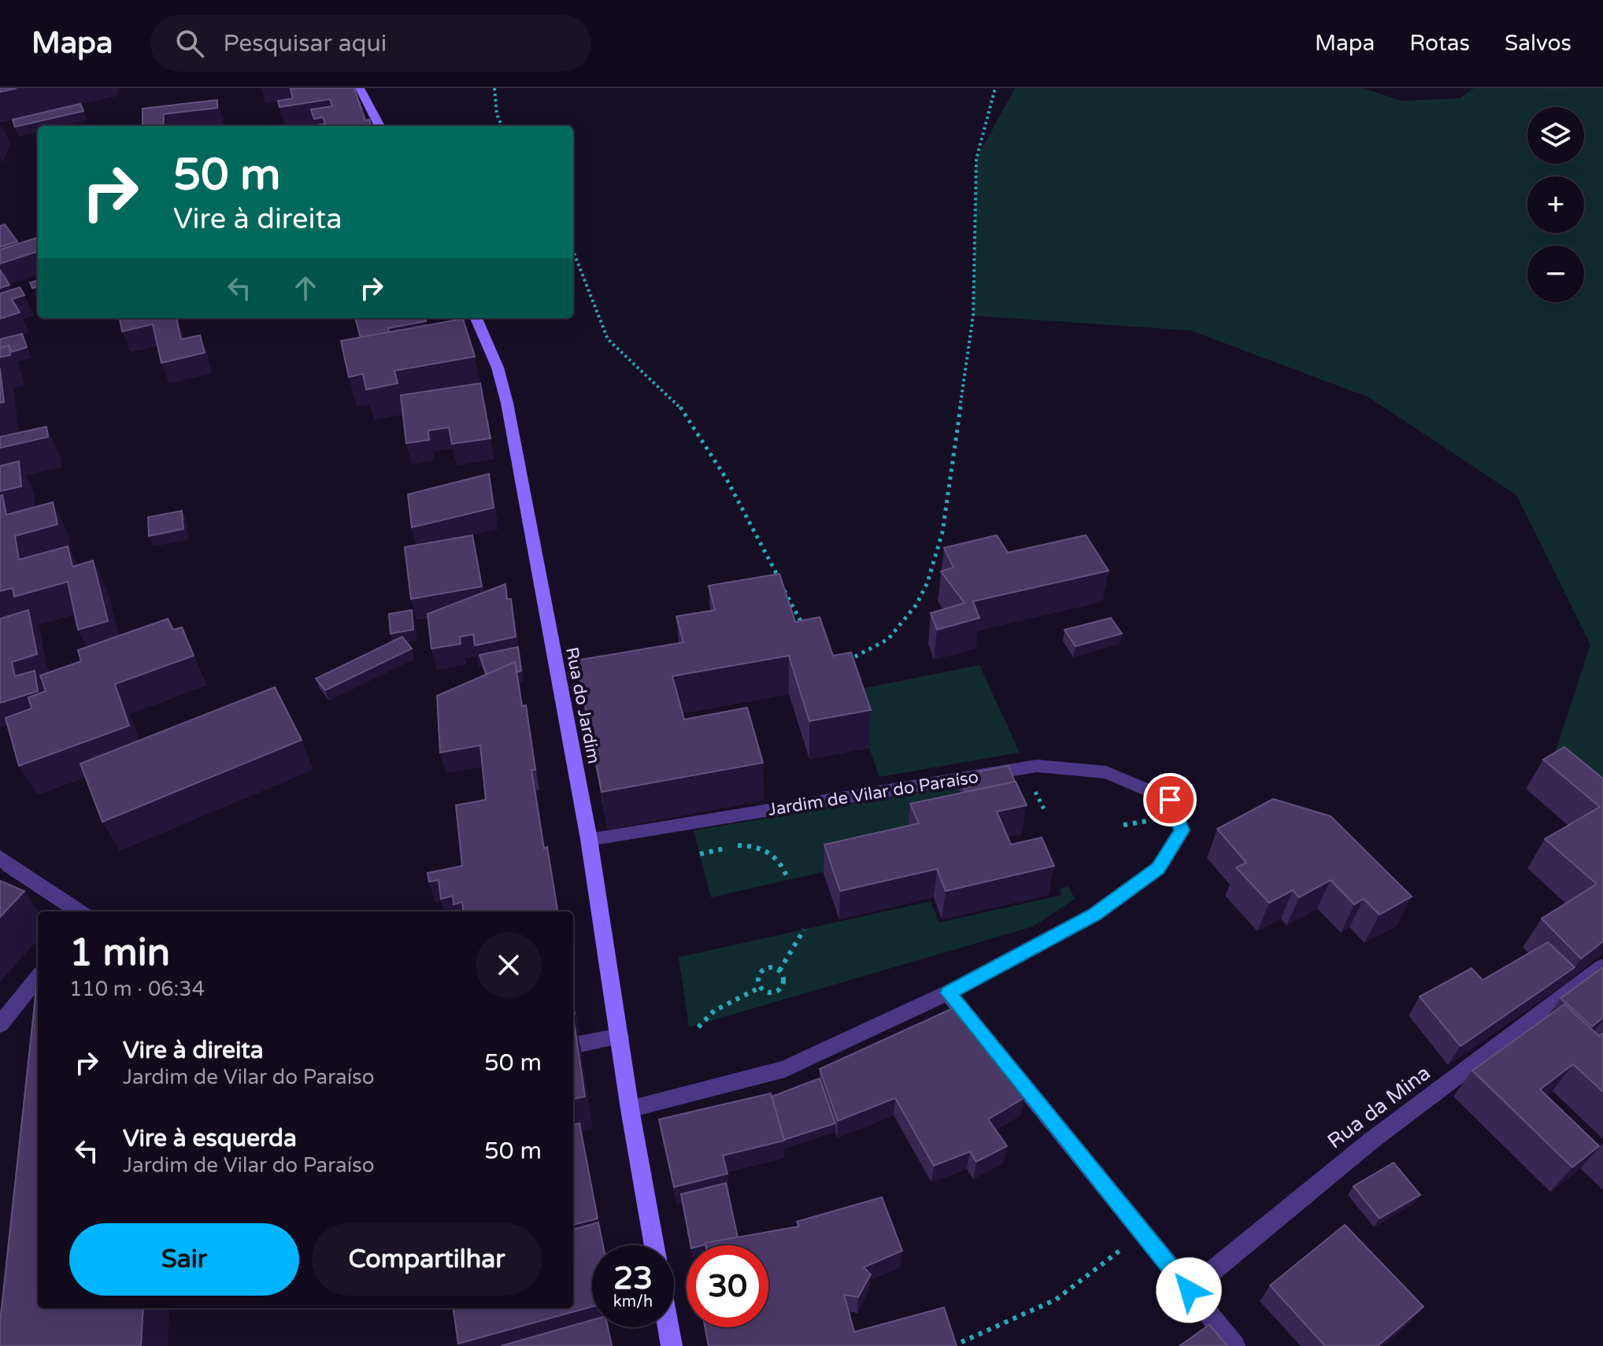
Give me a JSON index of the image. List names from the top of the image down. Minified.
{"streets":{"main road":["Rua do Jardim"],"street":["Jardim de Vilar do Paraíso","Rua da Mina"]},"crossings":[["Rua do Jardim","Jardim de Vilar do Paraíso"]],"page":{"header":"Mapa","search":"Pesquisar aqui","nav":["Mapa","Rotas","Salvos"],"map_buttons":["+","−"],"turn":["50 m","Vire à direita"],"heading":["1 min","110 m · 06:34"],"list":[{"name":"Vire à direita","note":"Jardim de Vilar do Paraíso","value":"50 m"},{"name":"Vire à esquerda","note":"Jardim de Vilar do Paraíso","value":"50 m"}],"buttons":["Sair","Compartilhar"],"speed":"23 km/h","limit":"30"}}
